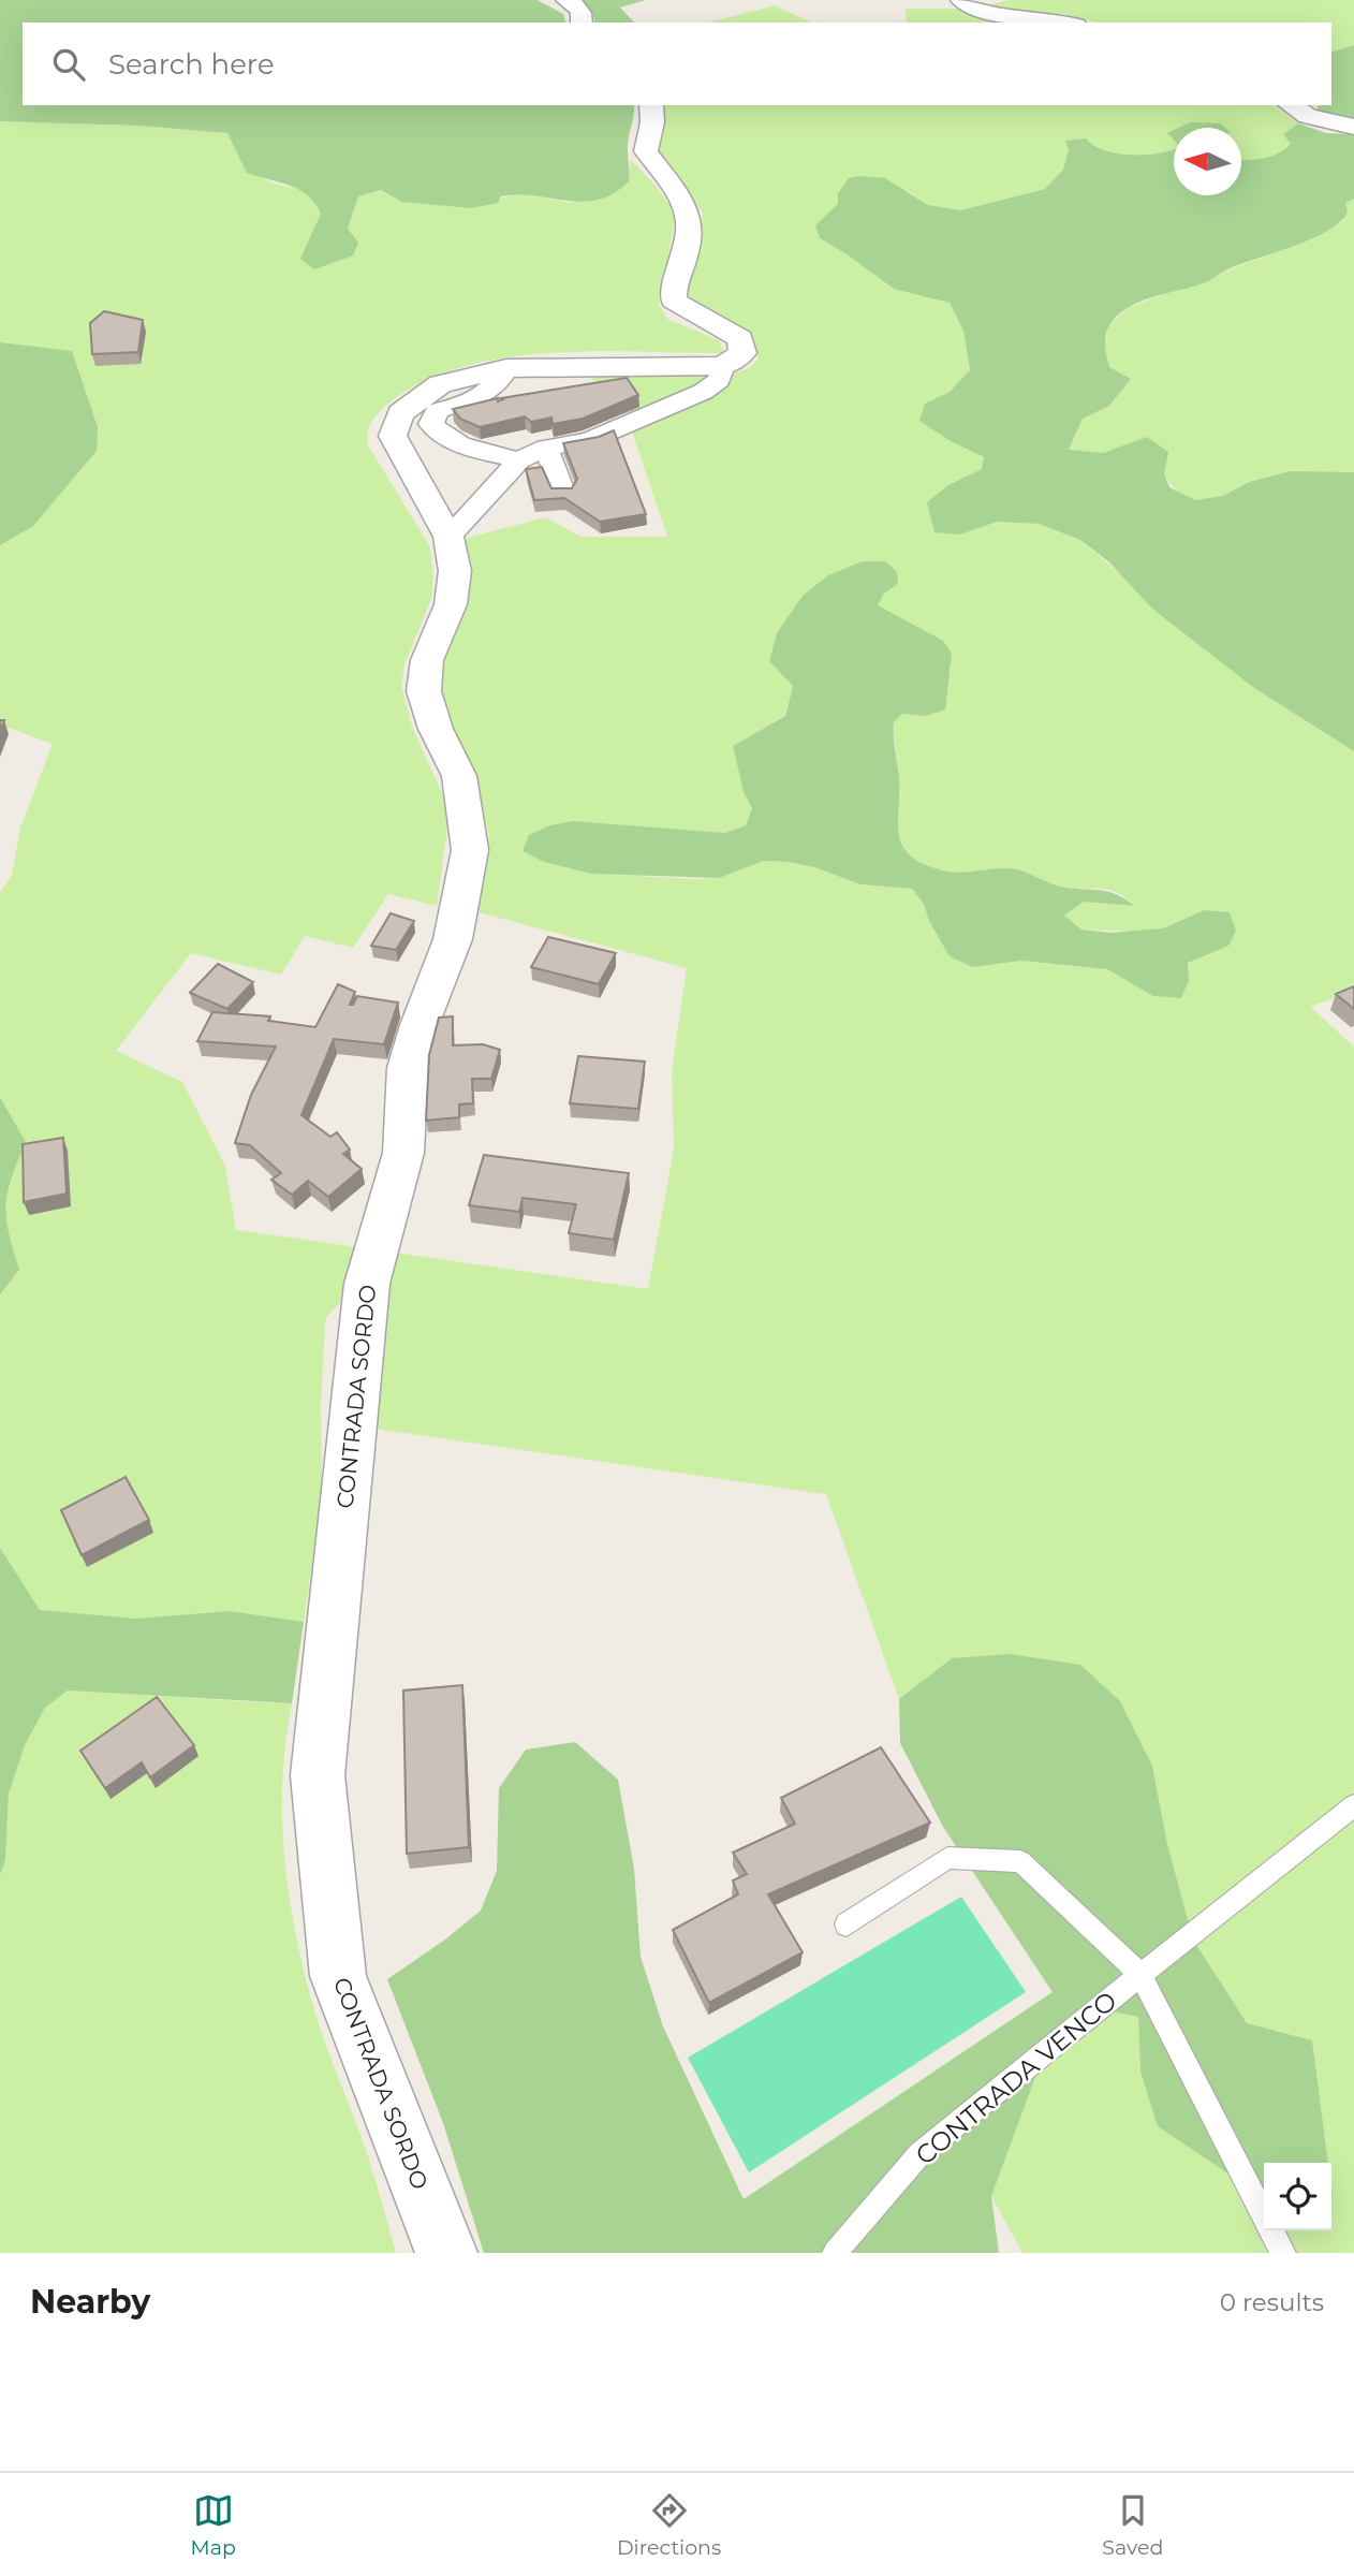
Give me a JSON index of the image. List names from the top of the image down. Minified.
{"streets":{"street":["CONTRADA SORDO"],"lane":["CONTRADA VENCO"]},"north":"left","page":{"search":"Search here","heading":["Nearby","0 results"],"nav":["Map","Directions","Saved"]}}
